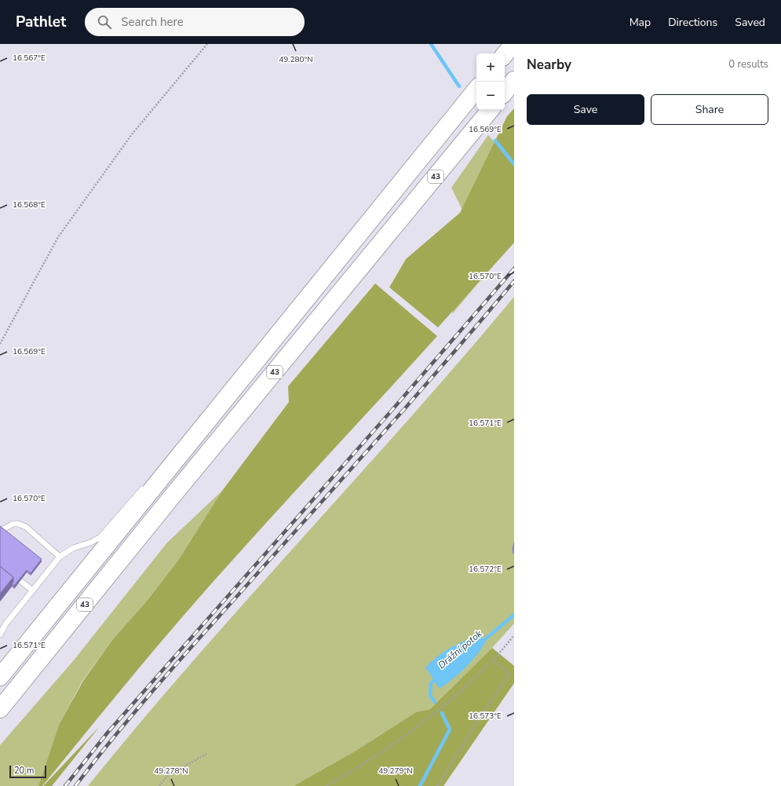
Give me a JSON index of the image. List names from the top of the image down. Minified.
{"streets":{"highway":["43"]},"water":["Drážní potok"],"scale_bar":"20 m","page":{"header":"Pathlet","search":"Search here","nav":["Map","Directions","Saved"],"heading":["Nearby","0 results"],"map_buttons":["+","−"],"buttons":["Save","Share"],"scale":"20 m"},"coordinates":["16.567°E","49.280°N","16.569°E","16.568°E","16.570°E","16.571°E","16.572°E","16.573°E","49.278°N","49.279°N"]}
